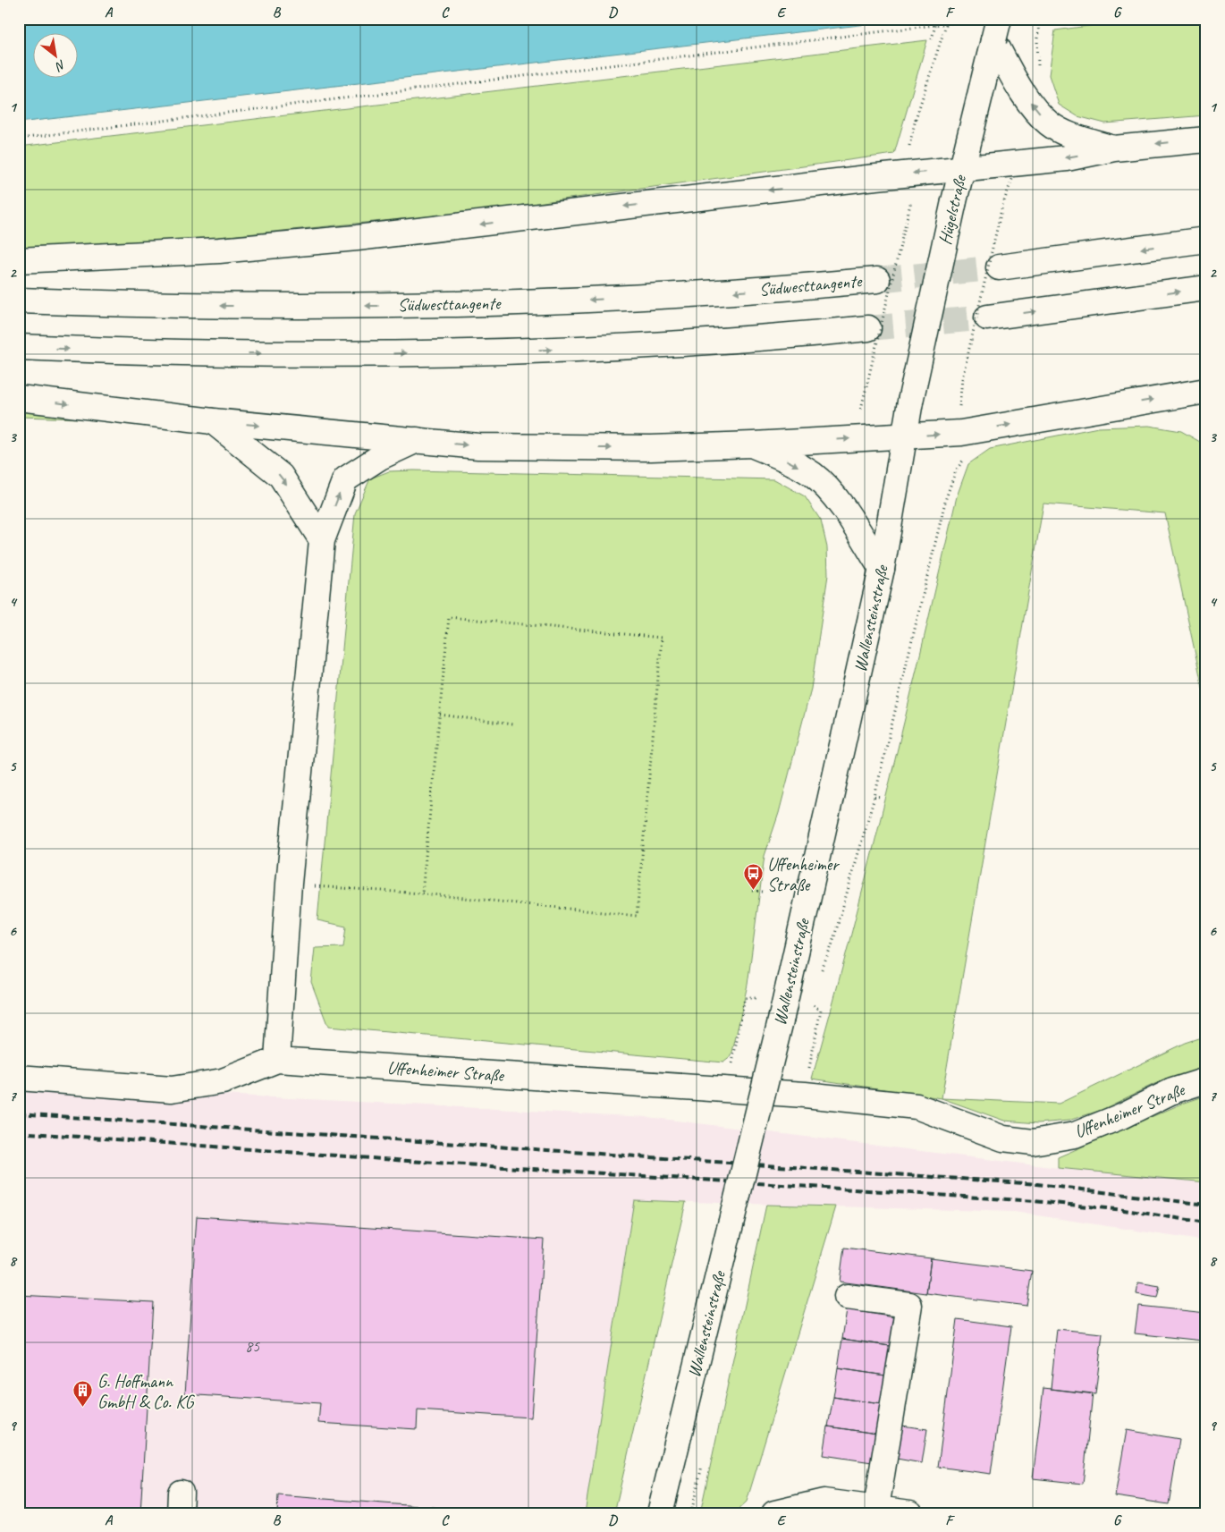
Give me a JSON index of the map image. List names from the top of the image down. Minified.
{"streets":{"main road":["Hügelstraße","Südwesttangente","Wallensteinstraße","Uffenheimer Straße"]},"crossings":[["Hügelstraße","Wallensteinstraße"]],"places":{"bus stop":["Uffenheimer Straße"],"building":["G. Hoffmann GmbH & Co. KG"]},"house_numbers":["85"],"north":"bottom right","grid":{"columns":["A","B","C","D","E","F","G"],"rows":["1","2","3","4","5","6","7","8","9"]}}
